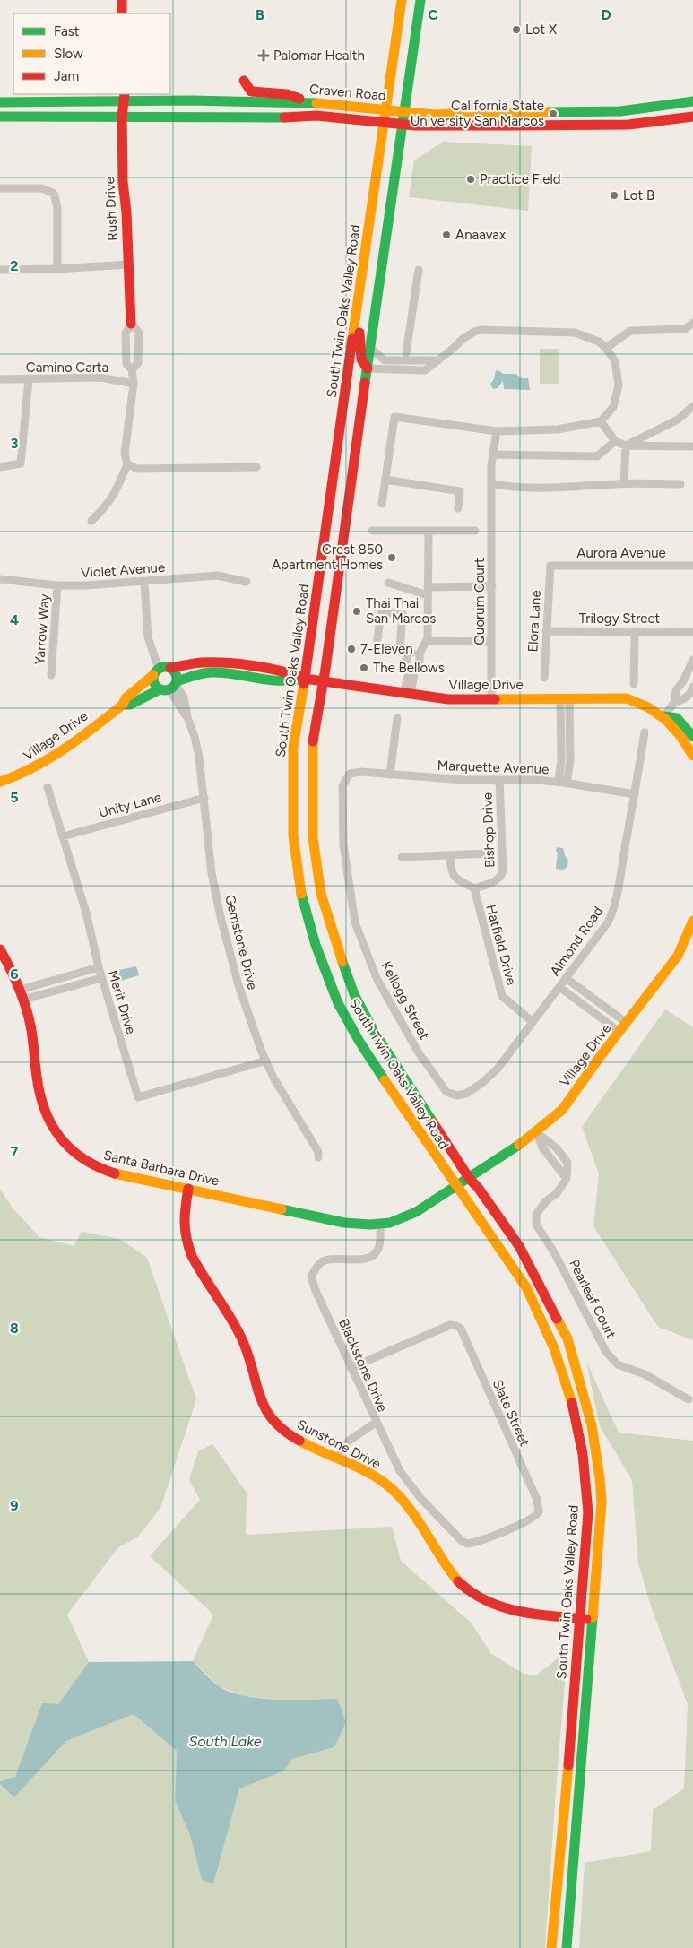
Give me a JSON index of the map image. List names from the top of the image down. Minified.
{"streets":{"main road":["Craven Road","Rush Drive","South Twin Oaks Valley Road","Village Drive","Santa Barbara Drive","Sunstone Drive"],"street":["Camino Carta","Aurora Avenue","Violet Avenue","Quorum Court","Trilogy Street","Elora Lane","Yarrow Way","Marquette Avenue","Unity Lane","Bishop Drive","Almond Road","Gemstone Drive","Hatfield Drive","Kellogg Street","Merit Drive","Pearleaf Court","Blackstone Drive","Slate Street"]},"crossings":[["Craven Road","Rush Drive"],["Craven Road","South Twin Oaks Valley Road"],["Rush Drive","Camino Carta"],["South Twin Oaks Valley Road","Village Drive"],["South Twin Oaks Valley Road","Santa Barbara Drive"],["South Twin Oaks Valley Road","Sunstone Drive"],["Aurora Avenue","Elora Lane"],["Violet Avenue","Yarrow Way"],["Quorum Court","Village Drive"],["Trilogy Street","Elora Lane"],["Village Drive","Gemstone Drive"],["Village Drive","Santa Barbara Drive"],["Marquette Avenue","Bishop Drive"],["Marquette Avenue","Almond Road"],["Marquette Avenue","Kellogg Street"],["Unity Lane","Gemstone Drive"],["Unity Lane","Merit Drive"],["Bishop Drive","Hatfield Drive"],["Almond Road","Hatfield Drive"],["Almond Road","Kellogg Street"],["Gemstone Drive","Merit Drive"],["Santa Barbara Drive","Blackstone Drive"],["Santa Barbara Drive","Sunstone Drive"],["Blackstone Drive","Slate Street"]],"water":["South Lake"],"places":{"other":["Lot X","California State University San Marcos","Practice Field","Lot B","Anaavax","Crest 850 Apartment Homes","Thai Thai San Marcos","7-Eleven","The Bellows"],"health":["Palomar Health"]},"legend":["Fast","Slow","Jam"],"grid":{"columns":["B","C","D"],"rows":["2","3","4","5","6","7","8","9"]}}
